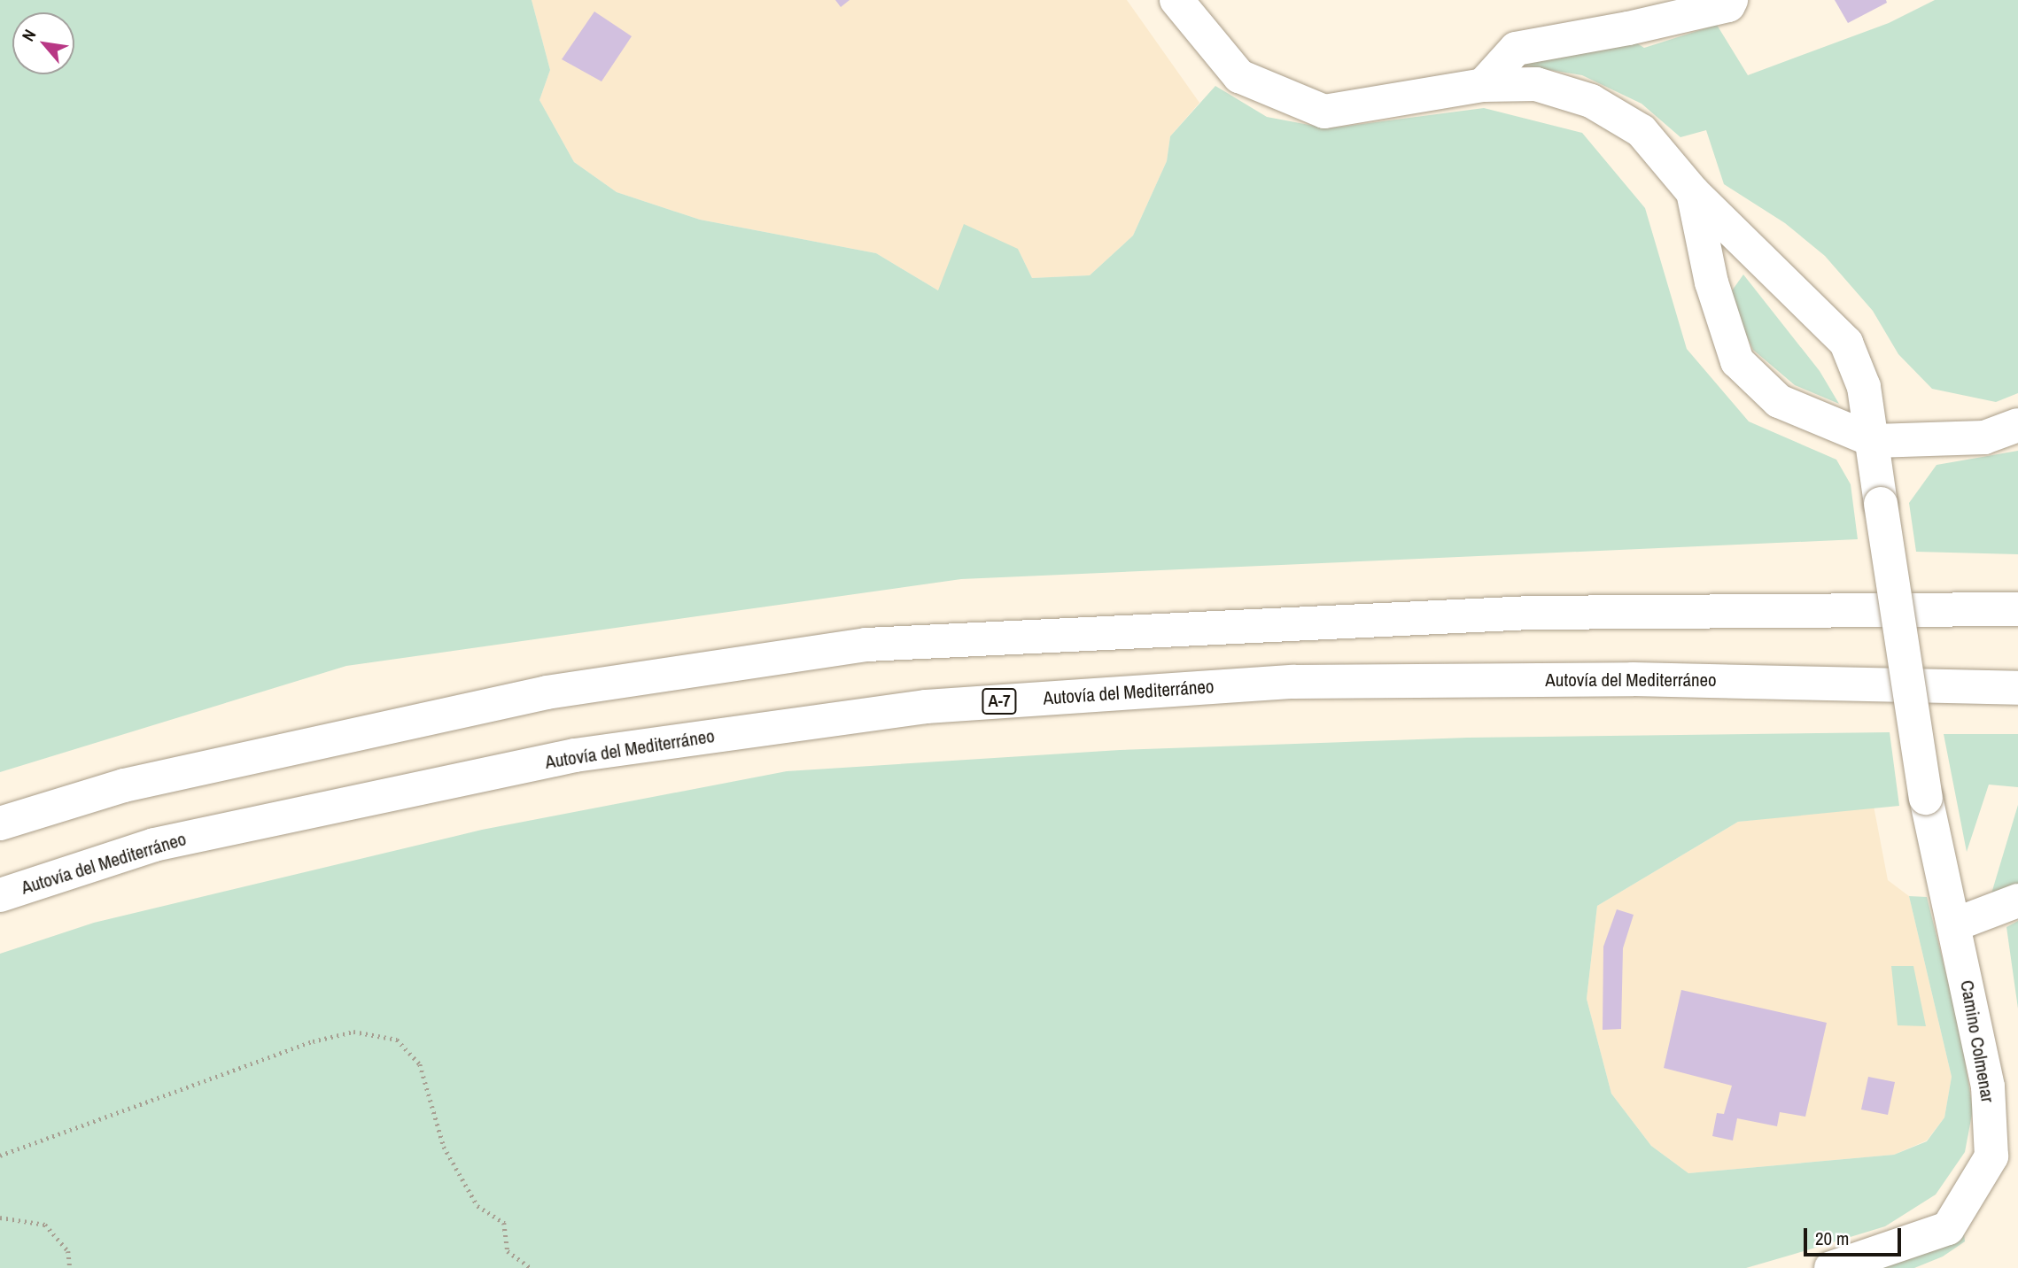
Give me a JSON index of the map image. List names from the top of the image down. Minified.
{"streets":{"main road":["Autovía del Mediterráneo","A-7","Camino Colmenar"]},"scale_bar":"20 m","north":"top left"}
